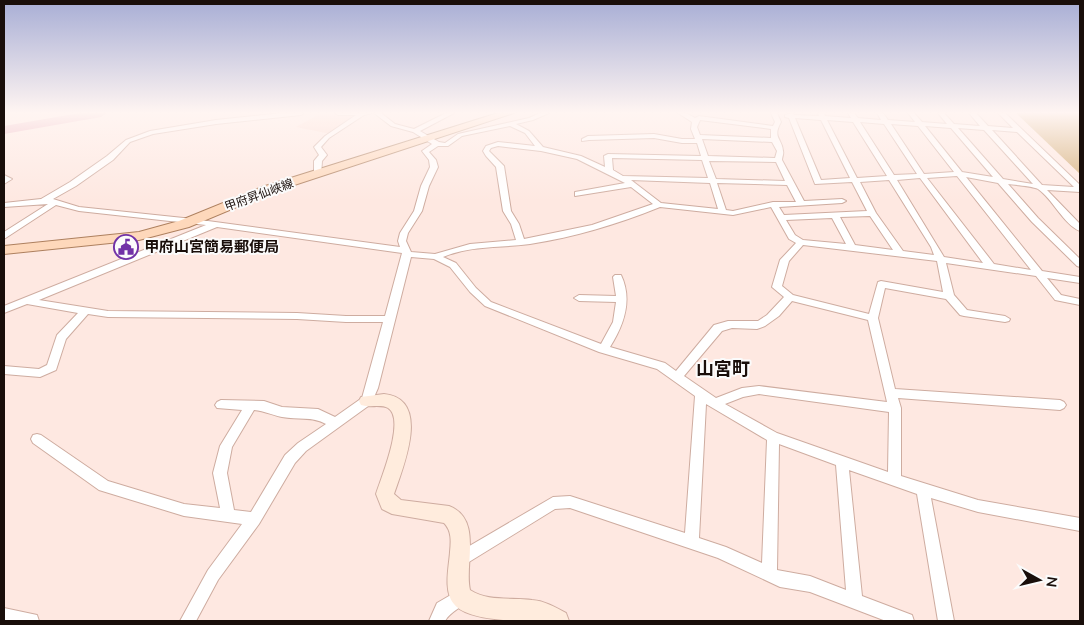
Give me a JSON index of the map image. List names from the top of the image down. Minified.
{"streets":{"main road":["甲府昇仙峡線"]},"districts":["山宮町"],"places":{"public building":["甲府山宮簡易郵便局"]},"north":"right"}
